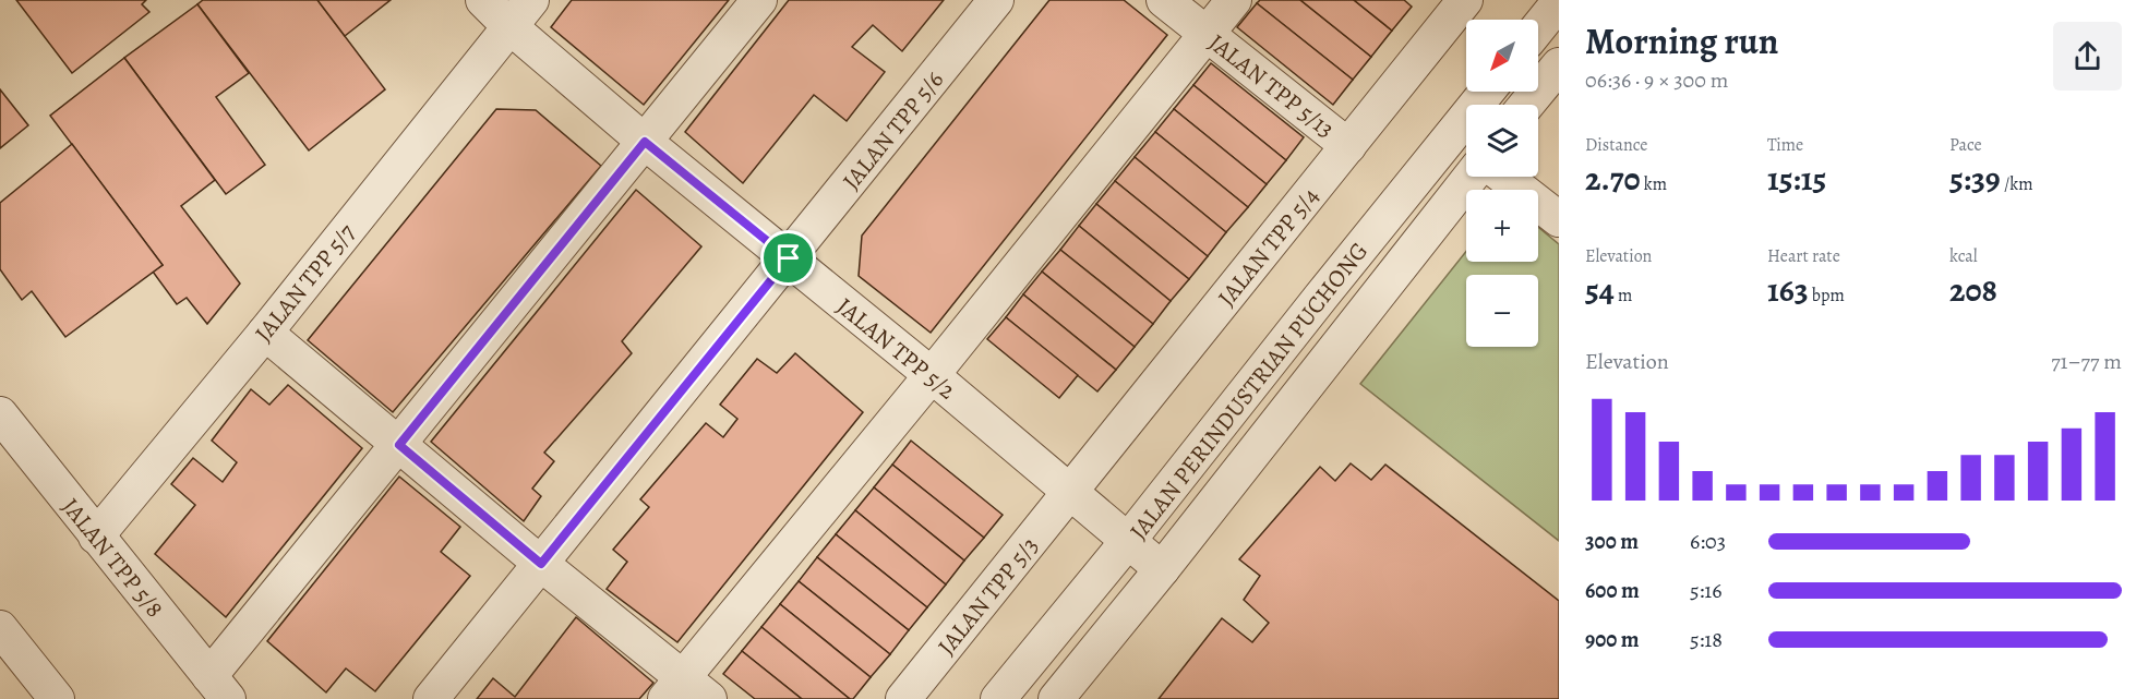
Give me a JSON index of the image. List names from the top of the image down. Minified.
{"streets":{"street":["JALAN TPP 5/13","JALAN TPP 5/6","JALAN TPP 5/4","JALAN TPP 5/7","JALAN TPP 5/2","JALAN PERINDUSTRIAN PUCHONG","JALAN TPP 5/8","JALAN TPP 5/3"]},"crossings":[["JALAN TPP 5/13","JALAN TPP 5/4"],["JALAN TPP 5/6","JALAN TPP 5/2"],["JALAN TPP 5/4","JALAN TPP 5/2"],["JALAN TPP 5/4","JALAN TPP 5/3"],["JALAN TPP 5/7","JALAN TPP 5/2"],["JALAN TPP 5/7","JALAN TPP 5/8"],["JALAN TPP 5/2","JALAN PERINDUSTRIAN PUCHONG"],["JALAN TPP 5/2","JALAN TPP 5/3"]],"north":"bottom left","page":{"heading":["Morning run","06:36 · 9 × 300 m"],"map_buttons":["+","−"],"stats":[["Distance","2.70 km"],["Time","15:15"],["Pace","5:39 /km"],["Elevation","54 m"],["Heart rate","163 bpm"],["kcal","208"]],"chart":["Elevation","71–77 m"],"list":[{"name":"300 m","note":"6:03"},{"name":"600 m","note":"5:16"},{"name":"900 m","note":"5:18"}]}}
